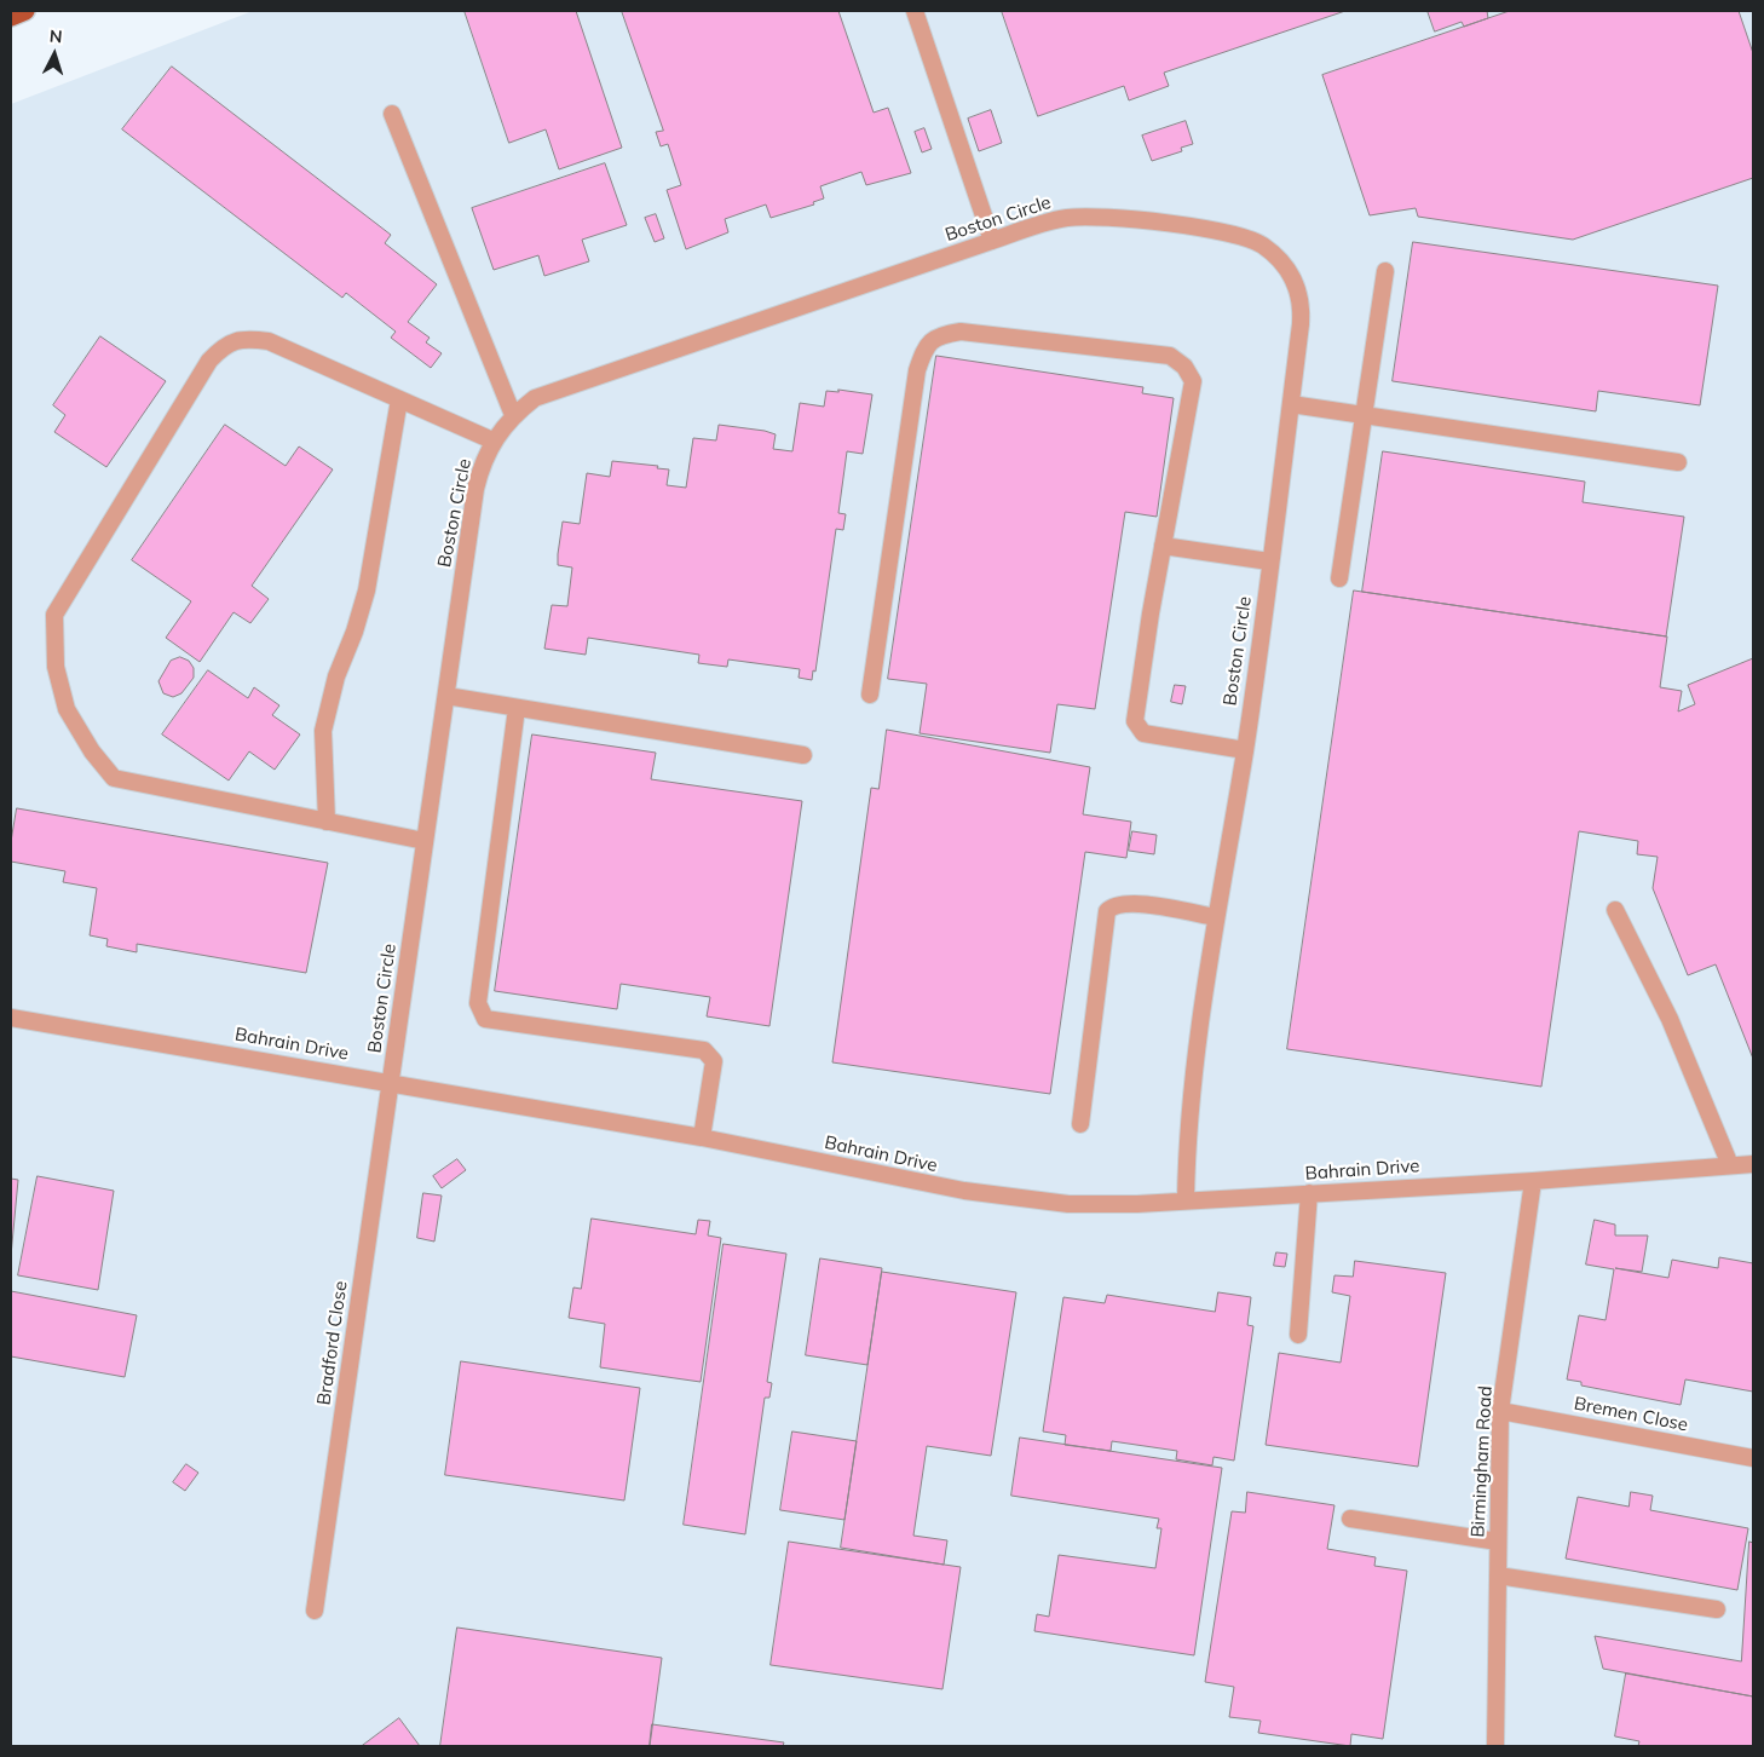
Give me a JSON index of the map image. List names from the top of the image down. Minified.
{"streets":{"lane":["Boston Circle","Bahrain Drive","Bradford Close","Bremen Close","Birmingham Road"]},"crossings":[["Boston Circle","Bahrain Drive"],["Boston Circle","Bradford Close"],["Bahrain Drive","Bradford Close"],["Bahrain Drive","Birmingham Road"],["Bremen Close","Birmingham Road"]],"north":"top"}
